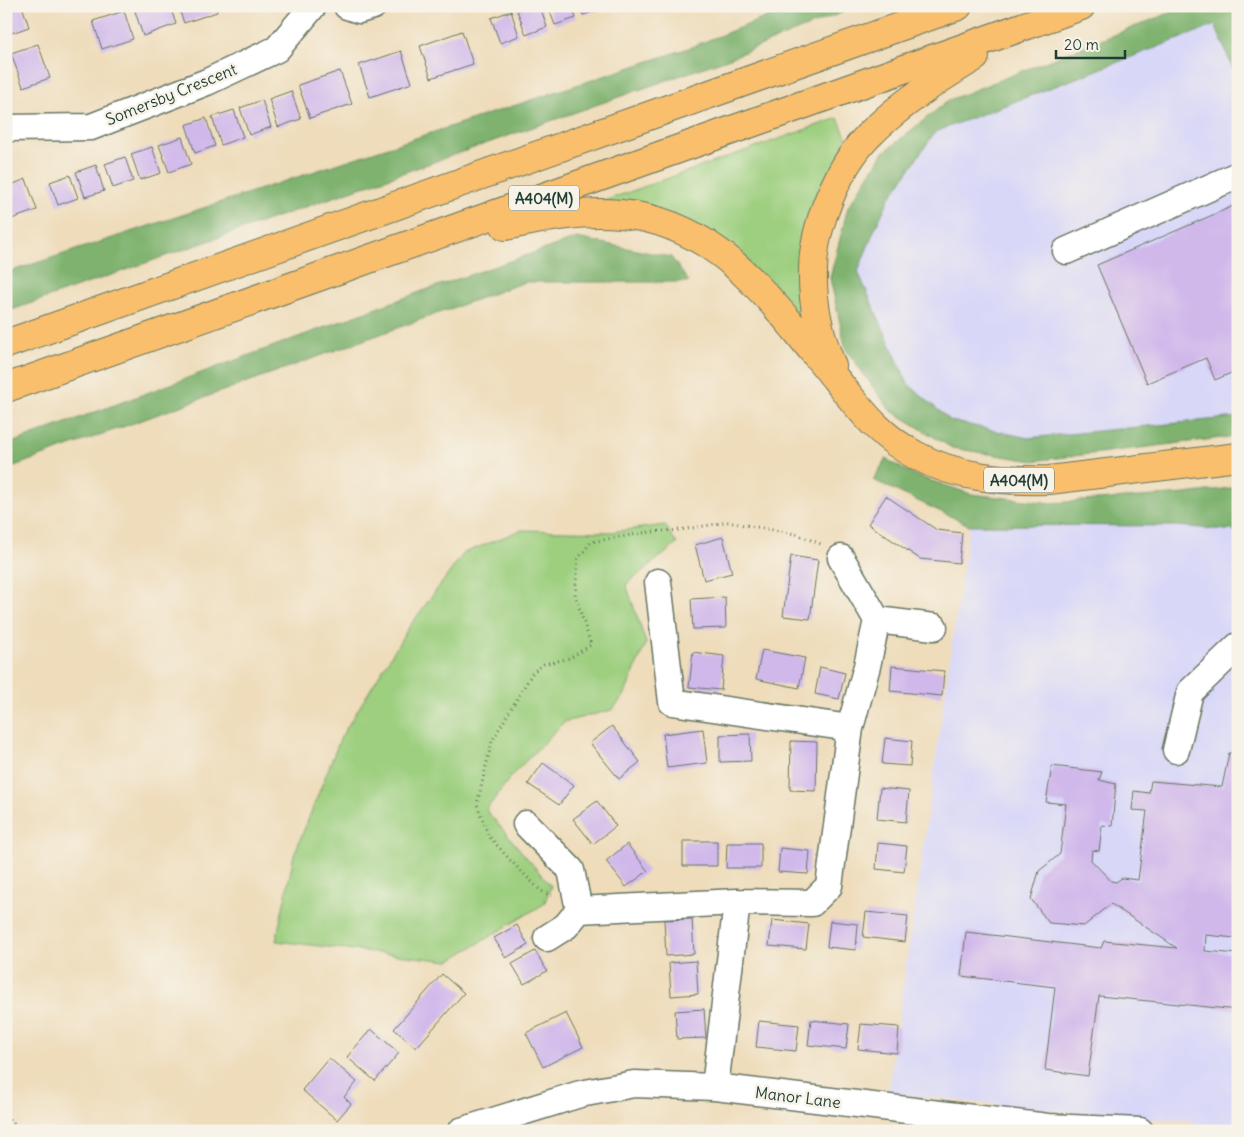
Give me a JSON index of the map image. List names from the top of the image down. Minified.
{"streets":{"highway":["A404(M)"],"street":["Somersby Crescent","Manor Lane"]},"scale_bar":"20 m"}
